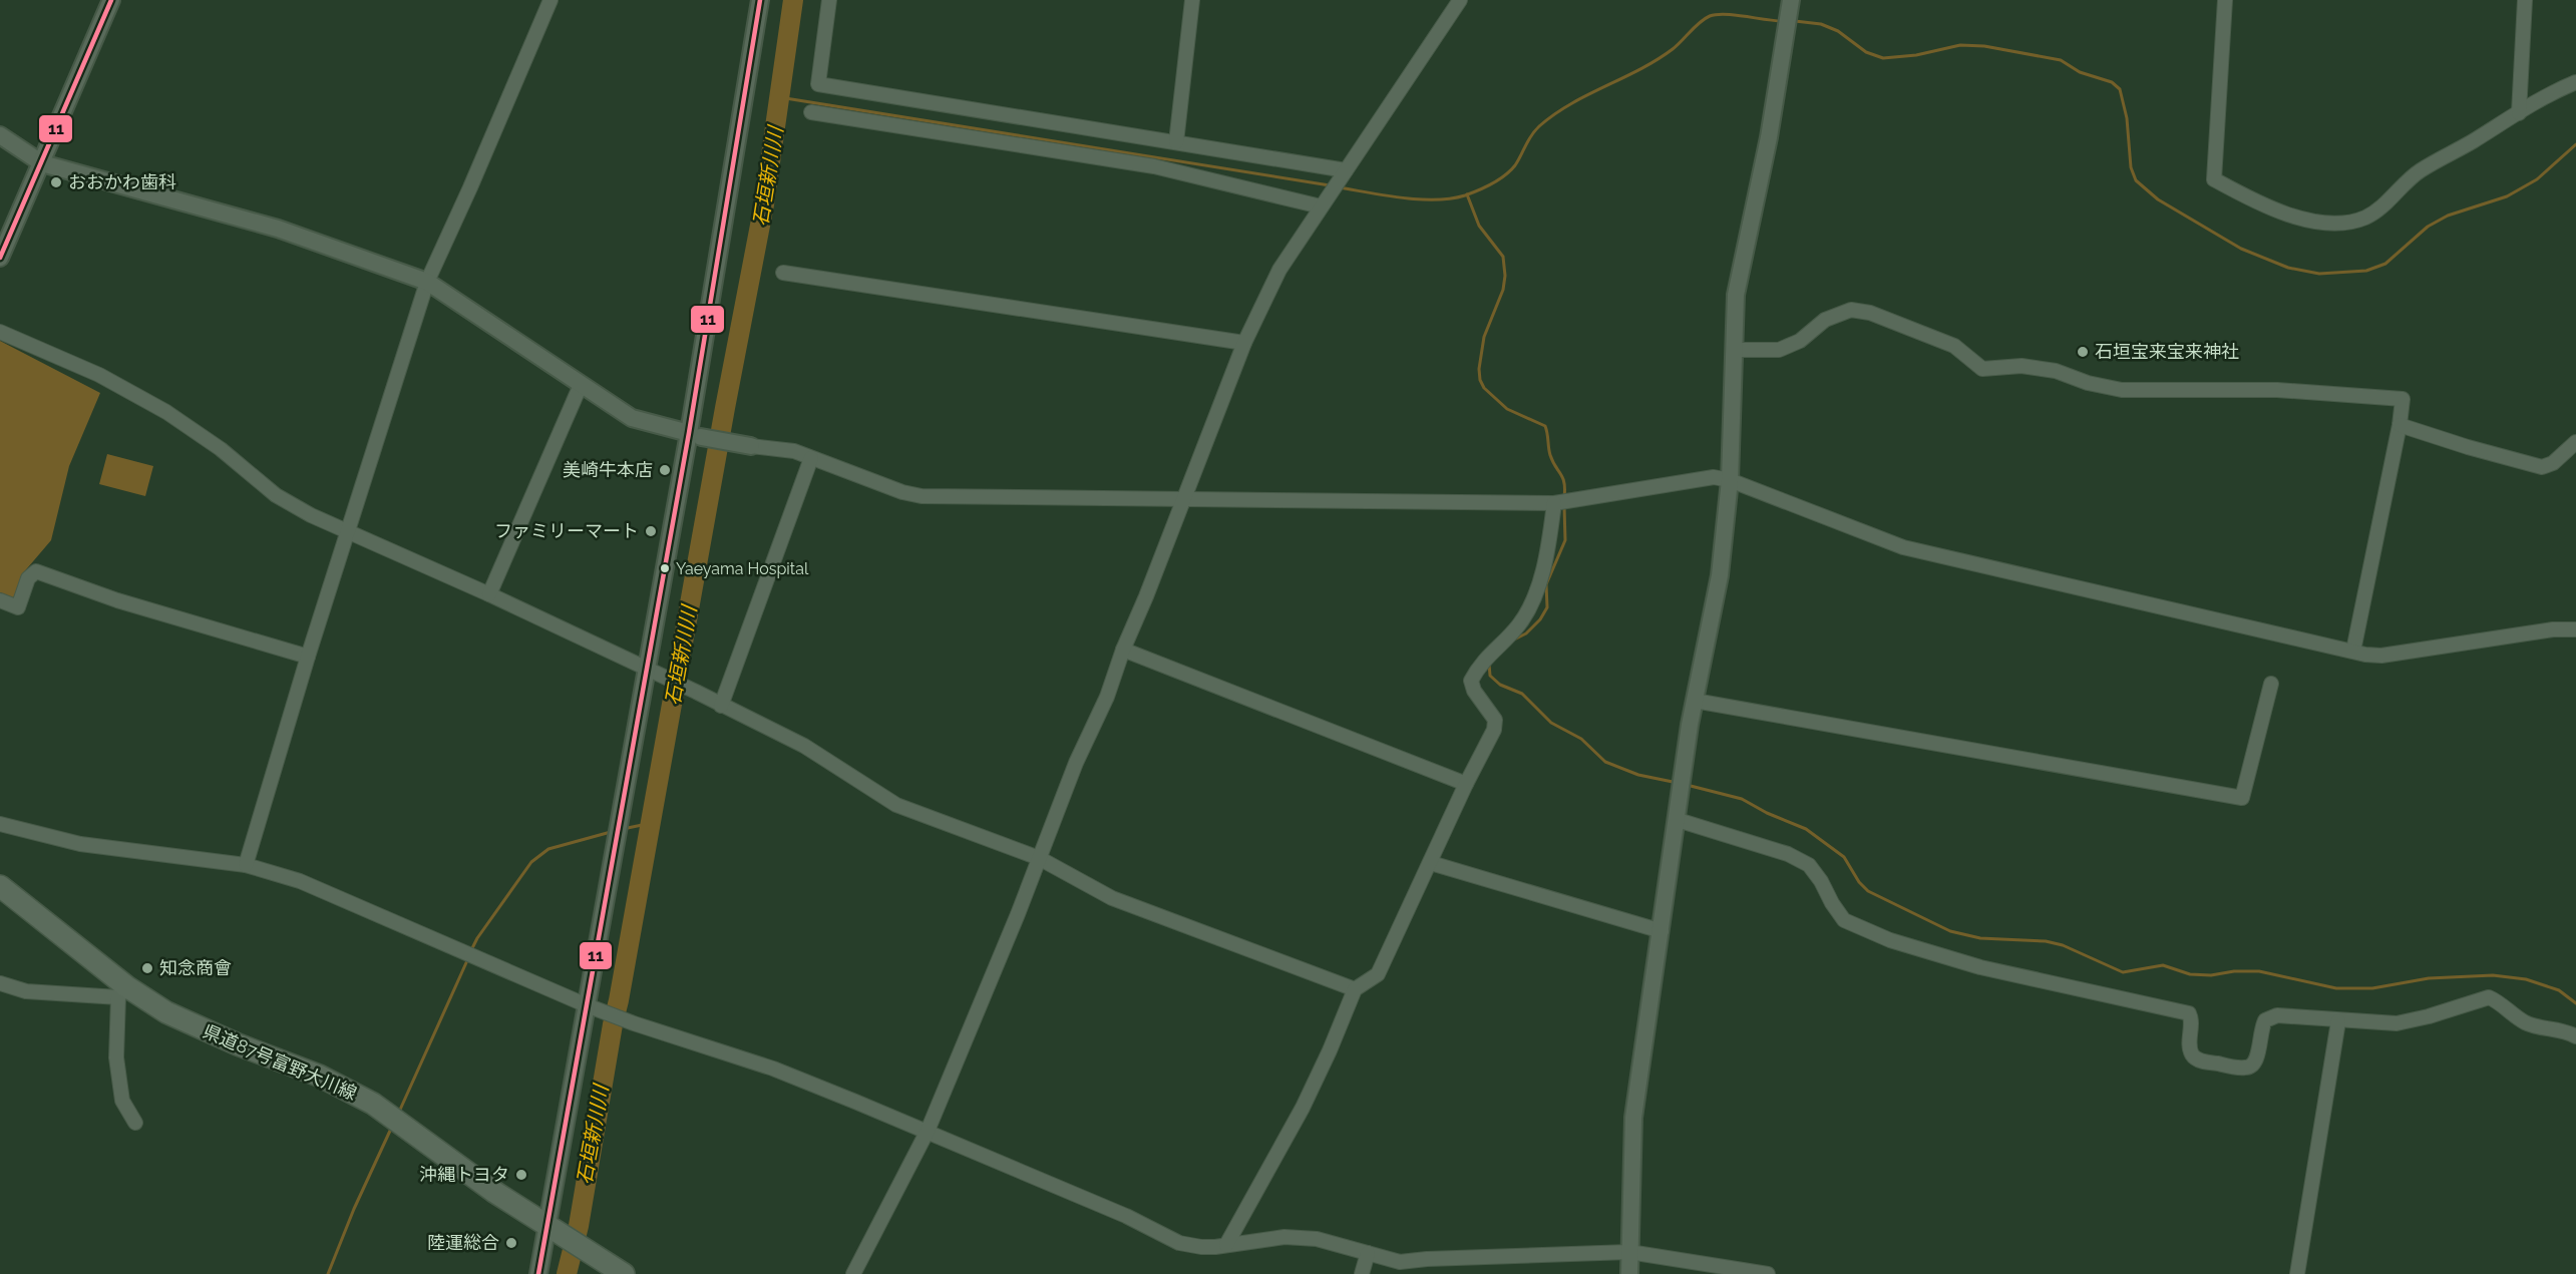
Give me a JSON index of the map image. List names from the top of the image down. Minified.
{"streets":{"main road":["県道87号富野大川線"]},"water":["石垣新川川"],"places":["おおかわ歯科","石垣宝来宝来神社","美崎牛本店","ファミリーマート","Yaeyama Hospital","知念商會","沖縄トヨタ","陸運総合"],"lines":["transit line 11"]}
